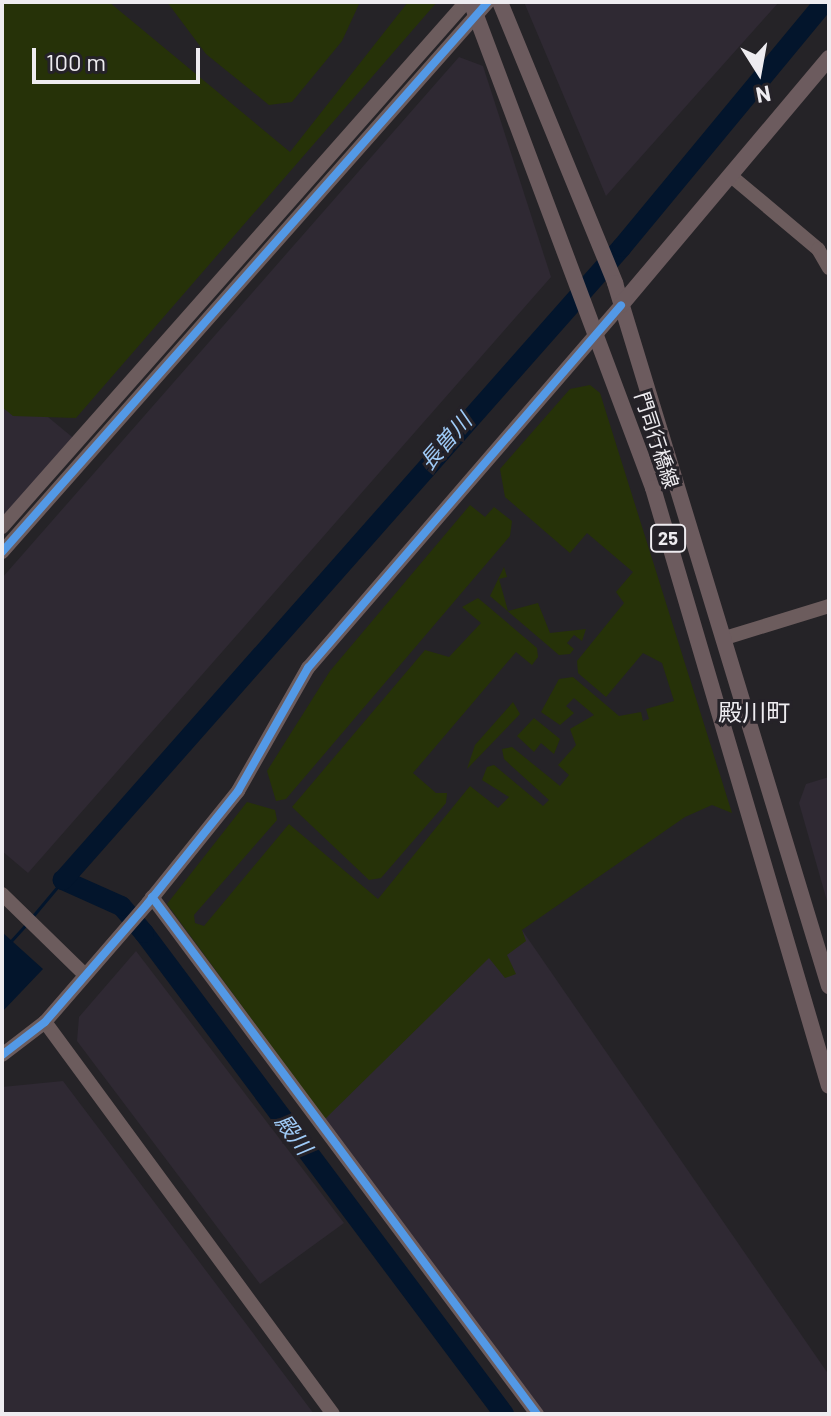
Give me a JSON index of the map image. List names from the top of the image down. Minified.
{"streets":{"main road":["門司行橋線","25"]},"districts":["殿川町"],"water":["長曽川","殿川"],"scale_bar":"100 m","north":"bottom"}
